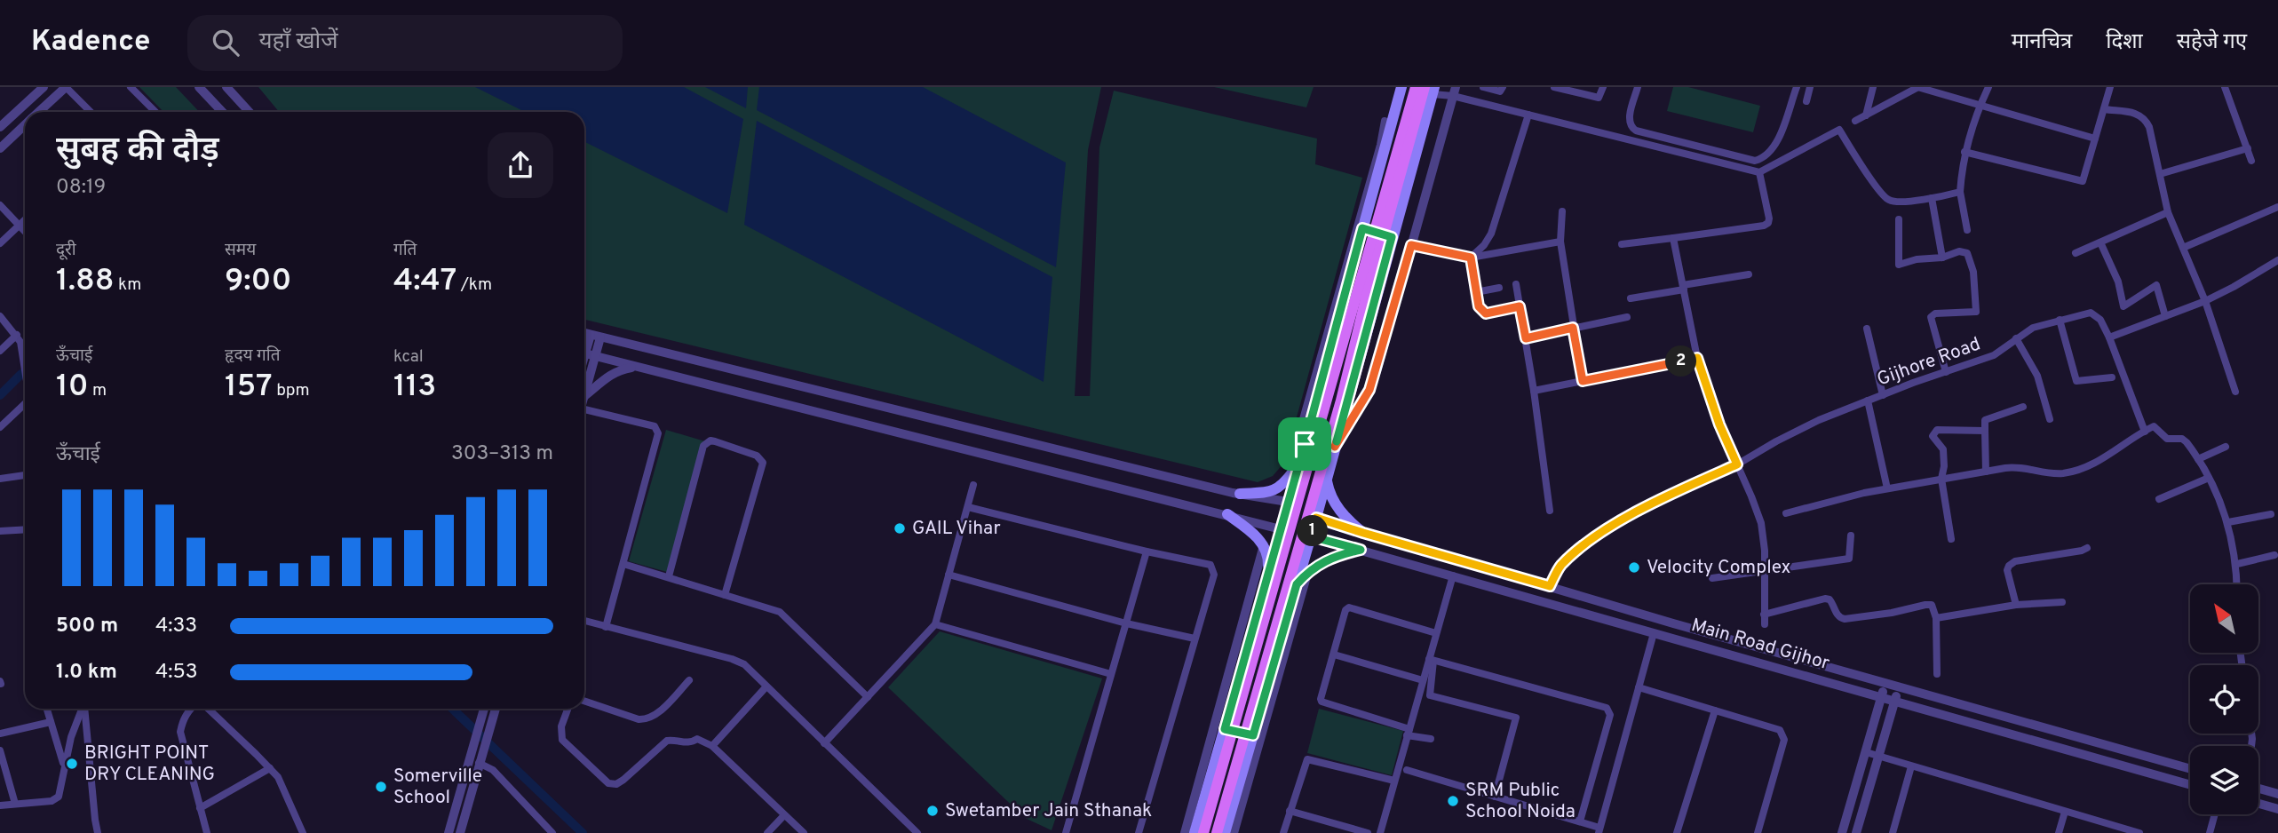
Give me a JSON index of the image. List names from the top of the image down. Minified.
{"streets":{"street":["Gijhore Road","Main Road Gijhor"]},"crossings":[["Gijhore Road","Main Road Gijhor"]],"places":["GAIL Vihar","Velocity Complex","BRIGHT POINT DRY CLEANING","Somerville School","SRM Public School Noida","Swetamber Jain Sthanak"],"north":"top left","page":{"header":"Kadence","search":"यहाँ खोजें","nav":["मानचित्र","दिशा","सहेजे गए"],"heading":["सुबह की दौड़","08:19"],"stats":[["दूरी","1.88 km"],["समय","9:00"],["गति","4:47 /km"],["ऊँचाई","10 m"],["हृदय गति","157 bpm"],["kcal","113"]],"pins":["2","1"],"chart":["ऊँचाई","303–313 m"],"list":[{"name":"500 m","note":"4:33"},{"name":"1.0 km","note":"4:53"}]}}
